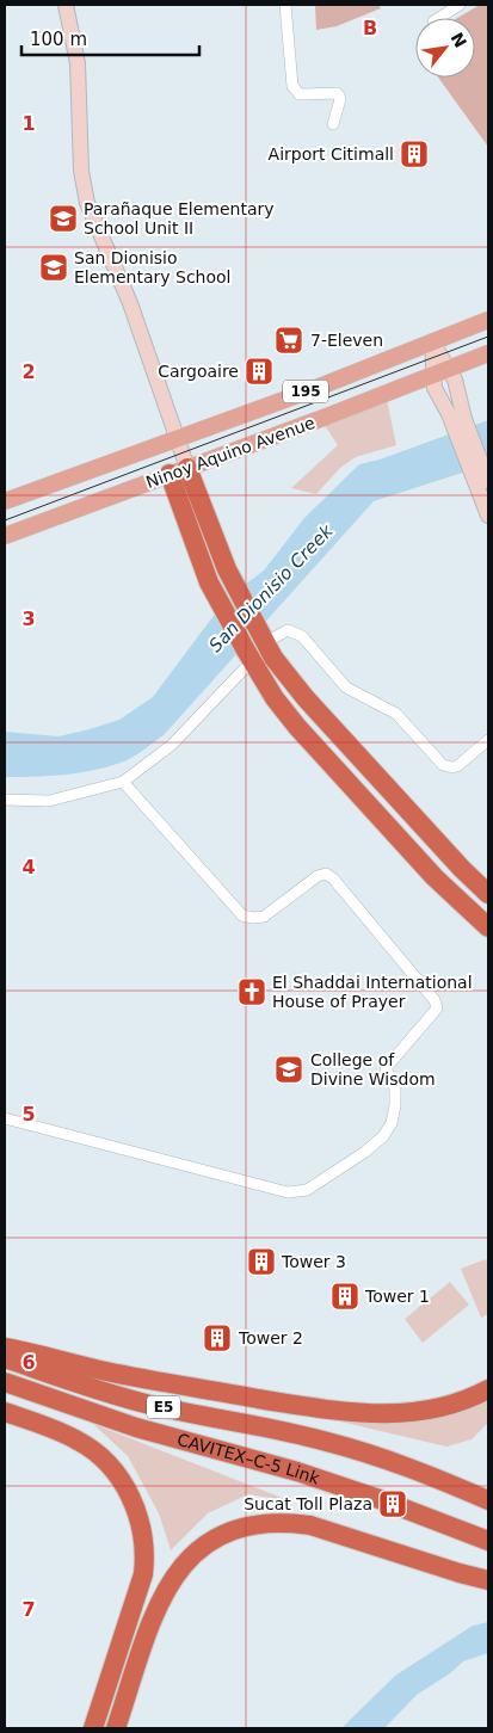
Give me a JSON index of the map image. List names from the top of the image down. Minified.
{"streets":{"highway":["E5","CAVITEX–C-5 Link"],"main road":["195","Ninoy Aquino Avenue"]},"water":["San Dionisio Creek"],"places":{"building":["Airport Citimall","Cargoaire","Tower 3","Tower 1","Tower 2","Sucat Toll Plaza"],"school or university":["Parañaque Elementary School Unit II","San Dionisio Elementary School","College of Divine Wisdom"],"supermarket":["7-Eleven"],"church":["El Shaddai International House of Prayer"]},"scale_bar":"100 m","north":"top right","grid":{"columns":["B"],"rows":["1","2","3","4","5","6","7"]}}
